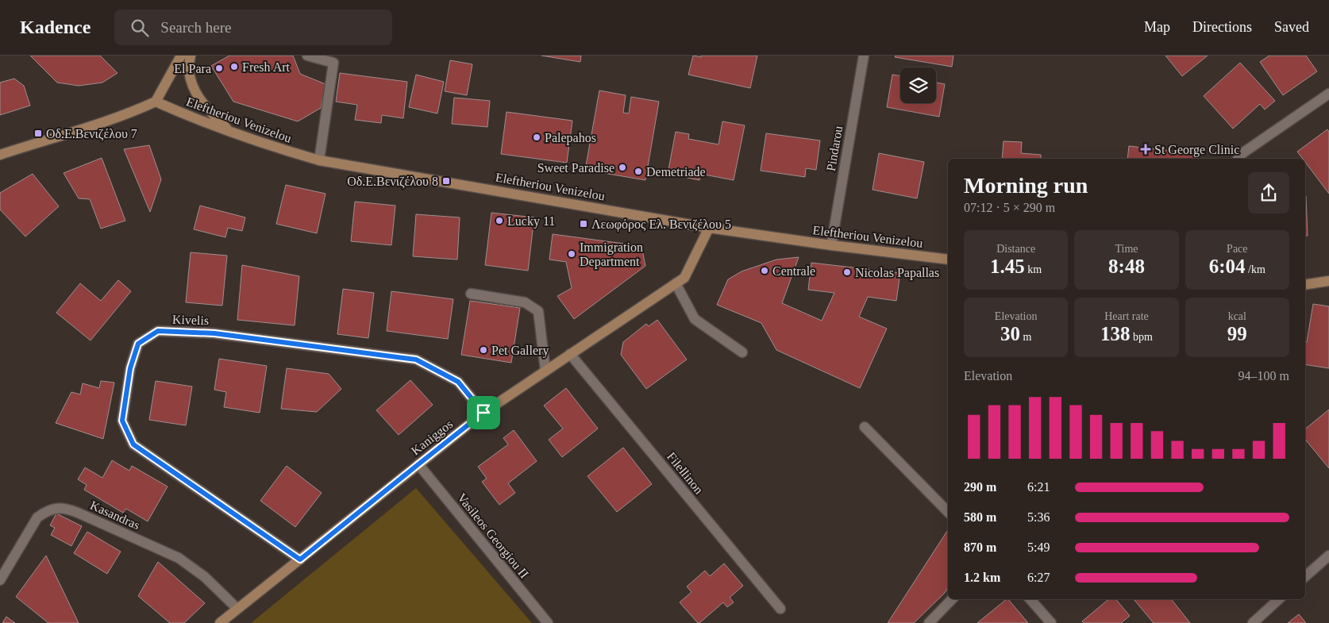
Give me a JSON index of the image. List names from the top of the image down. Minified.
{"streets":{"main road":["Eleftheriou Venizelou","Kaniggos"],"street":["Pindarou","Kivelis","Filellinon","Kasandras","Vasileos Georgiou II"]},"crossings":[["Eleftheriou Venizelou","Pindarou"],["Eleftheriou Venizelou","Kaniggos"],["Kivelis","Kaniggos"],["Kaniggos","Filellinon"],["Kaniggos","Kasandras"],["Kaniggos","Vasileos Georgiou II"]],"places":{"other":["Fresh Art","El Para","Palepahos","Sweet Paradise","Demetriade","Lucky 11","Immigration Department","Centrale","Nicolas Papallas","Pet Gallery"],"transit":["Οδ.Ε.Βενιζέλου 7","Οδ.Ε.Βενιζέλου 8","Λεωφόρος Ελ. Βενιζέλου 5"],"health":["St George Clinic"]},"page":{"header":"Kadence","search":"Search here","nav":["Map","Directions","Saved"],"heading":["Morning run","07:12 · 5 × 290 m"],"stats":[["Distance","1.45 km"],["Time","8:48"],["Pace","6:04 /km"],["Elevation","30 m"],["Heart rate","138 bpm"],["kcal","99"]],"chart":["Elevation","94–100 m"],"list":[{"name":"290 m","note":"6:21"},{"name":"580 m","note":"5:36"},{"name":"870 m","note":"5:49"},{"name":"1.2 km","note":"6:27"}]}}
